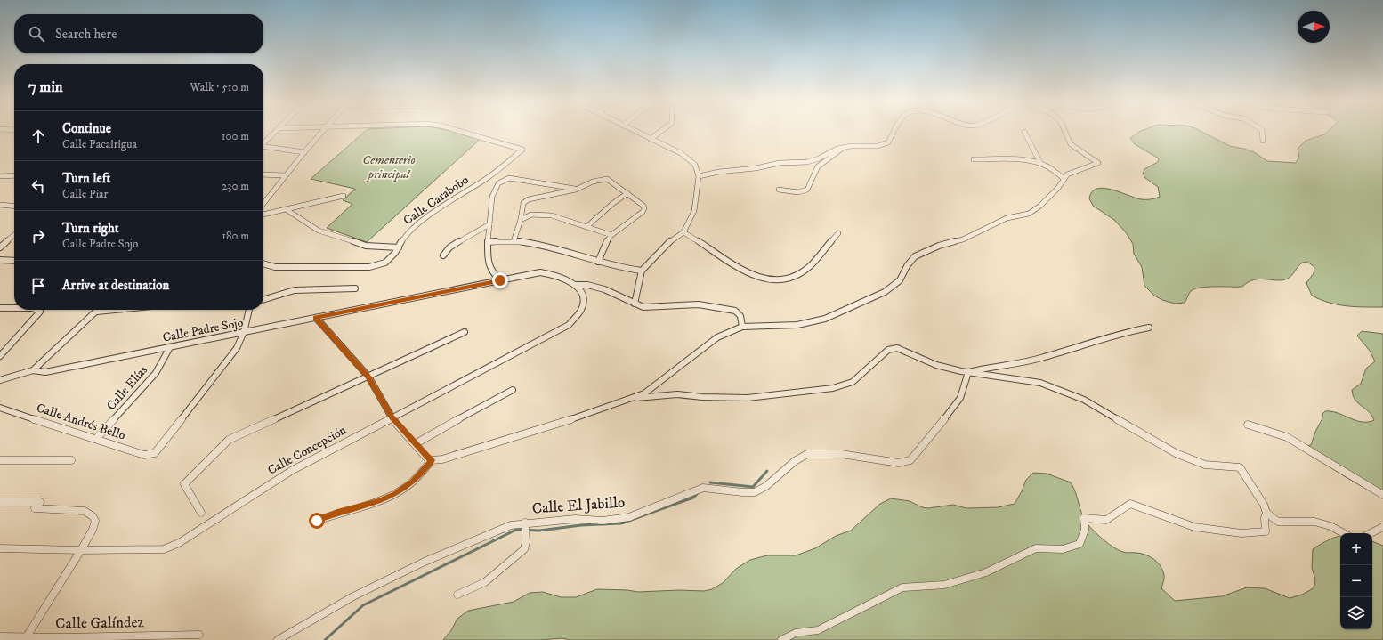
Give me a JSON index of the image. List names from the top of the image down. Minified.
{"streets":{"street":["Calle Carabobo","Calle Padre Sojo","Calle Elías","Calle Andrés Bello","Calle Concepción","Calle El Jabillo","Calle Galíndez"]},"crossings":[["Calle Padre Sojo","Calle Elías"],["Calle Padre Sojo","Calle Andrés Bello"],["Calle Padre Sojo","Calle Concepción"],["Calle Elías","Calle Andrés Bello"]],"parks":["Cementerio principal"],"north":"right","page":{"search":"Search here","heading":["7 min","Walk · 510 m"],"list":[["Continue","Calle Pacairigua","100 m"],["Turn left","Calle Piar","230 m"],["Turn right","Calle Padre Sojo","180 m"],"Arrive at destination"],"map_buttons":["+","−"]}}
